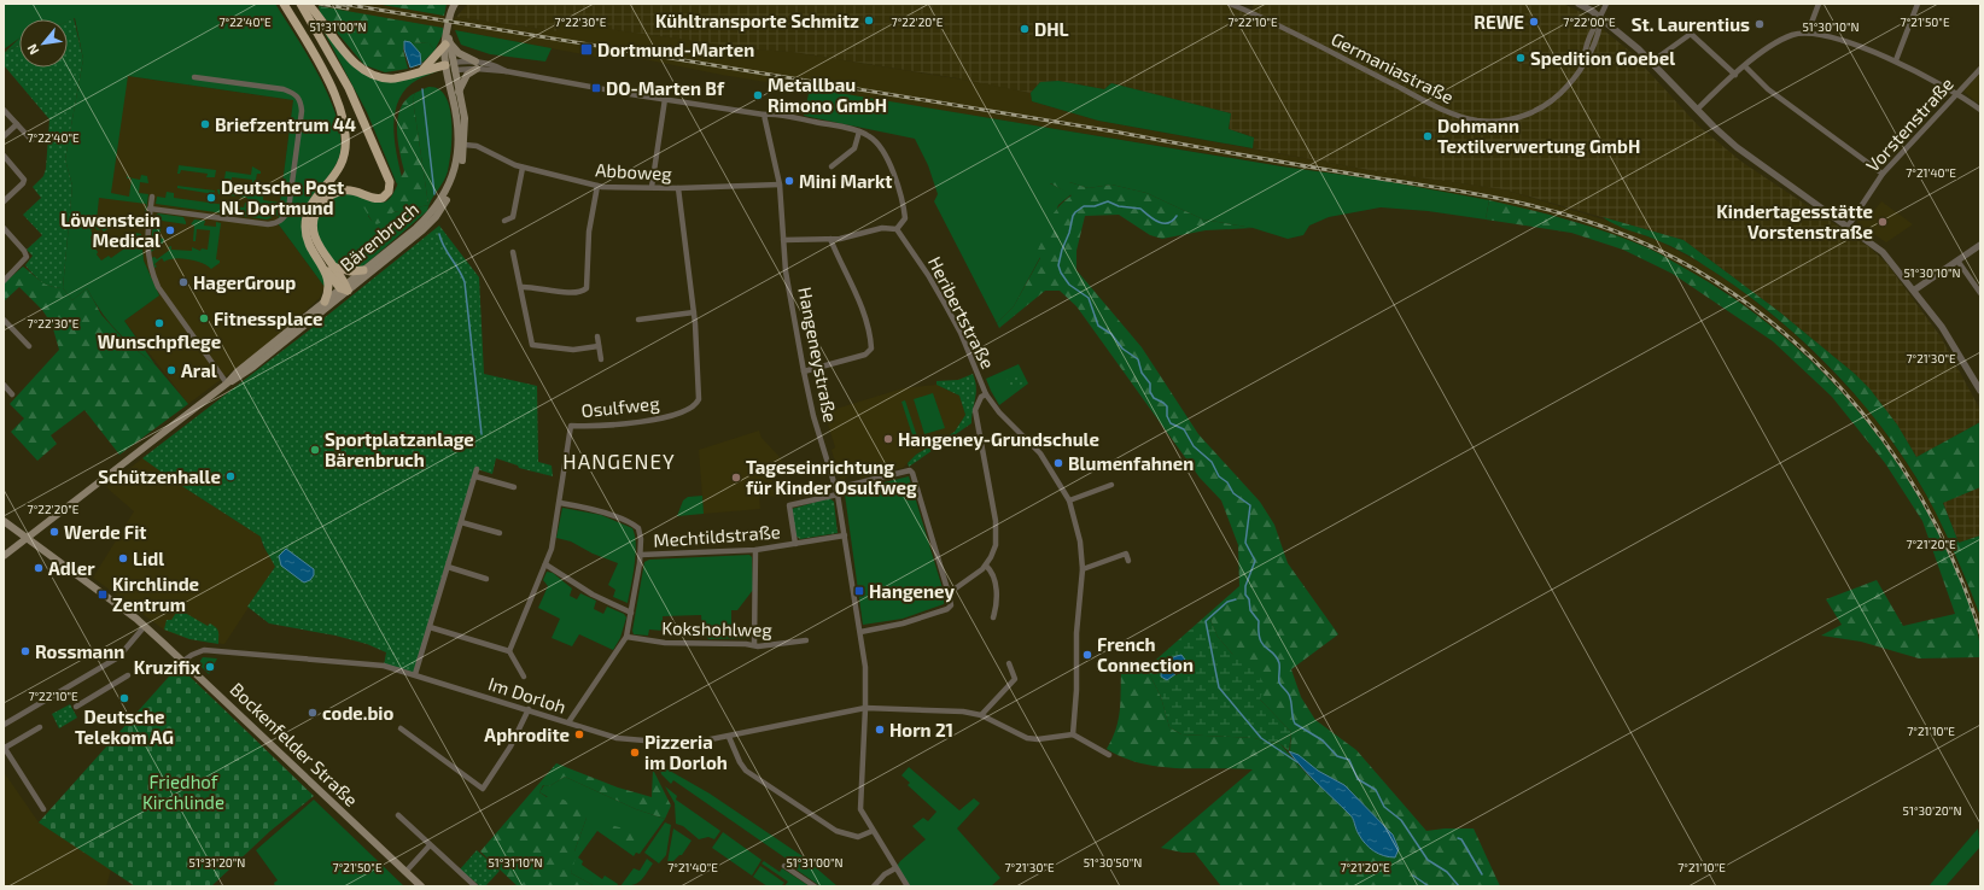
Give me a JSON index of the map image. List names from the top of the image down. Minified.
{"streets":{"main road":["Bärenbruch","Bockenfelder Straße"],"street":["Germaniastraße","Vorstenstraße","Abboweg","Heribertstraße","Hangeneystraße","Osulfweg","Mechtildstraße","Kokshohlweg","Im Dorloh"]},"crossings":[["Abboweg","Bärenbruch"],["Abboweg","Hangeneystraße"],["Abboweg","Osulfweg"],["Bärenbruch","Bockenfelder Straße"],["Heribertstraße","Im Dorloh"],["Hangeneystraße","Mechtildstraße"],["Hangeneystraße","Im Dorloh"],["Im Dorloh","Bockenfelder Straße"]],"districts":["HANGENEY"],"parks":["Friedhof Kirchlinde"],"places":{"other":["Kühltransporte Schmitz","REWE","St. Laurentius","DHL","Spedition Goebel","Metallbau Rimono GmbH","Briefzentrum 44","Dohmann Textilverwertung GmbH","Mini Markt","Deutsche Post NL Dortmund","Kindertagesstätte Vorstenstraße","Löwenstein Medical","HagerGroup","Fitnessplace","Wunschpflege","Aral","Hangeney-Grundschule","Sportplatzanlage Bärenbruch","Blumenfahnen","Schützenhalle","Tageseinrichtung für Kinder Osulfweg","Werde Fit","Lidl","Adler","Rossmann","French Connection","Kruzifix","Deutsche Telekom AG","code.bio","Horn 21","Aphrodite","Pizzeria im Dorloh"],"transit":["Dortmund-Marten","DO-Marten Bf","Hangeney","Kirchlinde Zentrum"]},"north":"bottom left","coordinates":["7°22'40\"E","7°22'30\"E","7°22'20\"E","7°22'10\"E","7°22'00\"E","7°21'50\"E","51°31'00\"N","51°30'10\"N","7°21'40\"E","7°21'30\"E","7°21'20\"E","7°21'10\"E","51°30'20\"N","51°31'20\"N","51°31'10\"N","51°30'50\"N"]}
